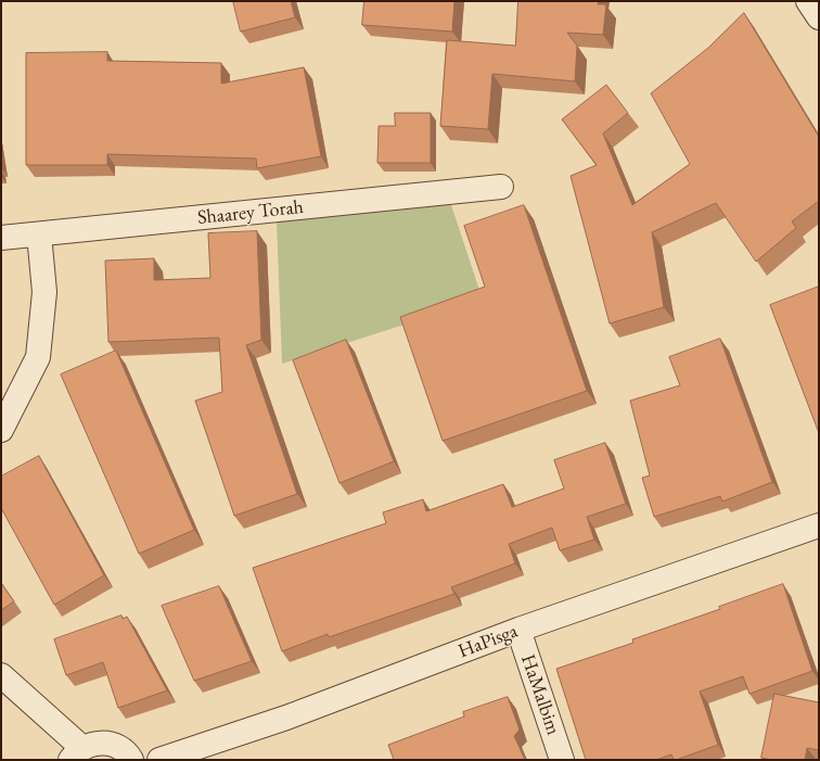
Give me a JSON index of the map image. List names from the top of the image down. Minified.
{"streets":{"street":["Shaarey Torah","HaPisga","HaMalbim"]},"crossings":[["HaPisga","HaMalbim"]]}
